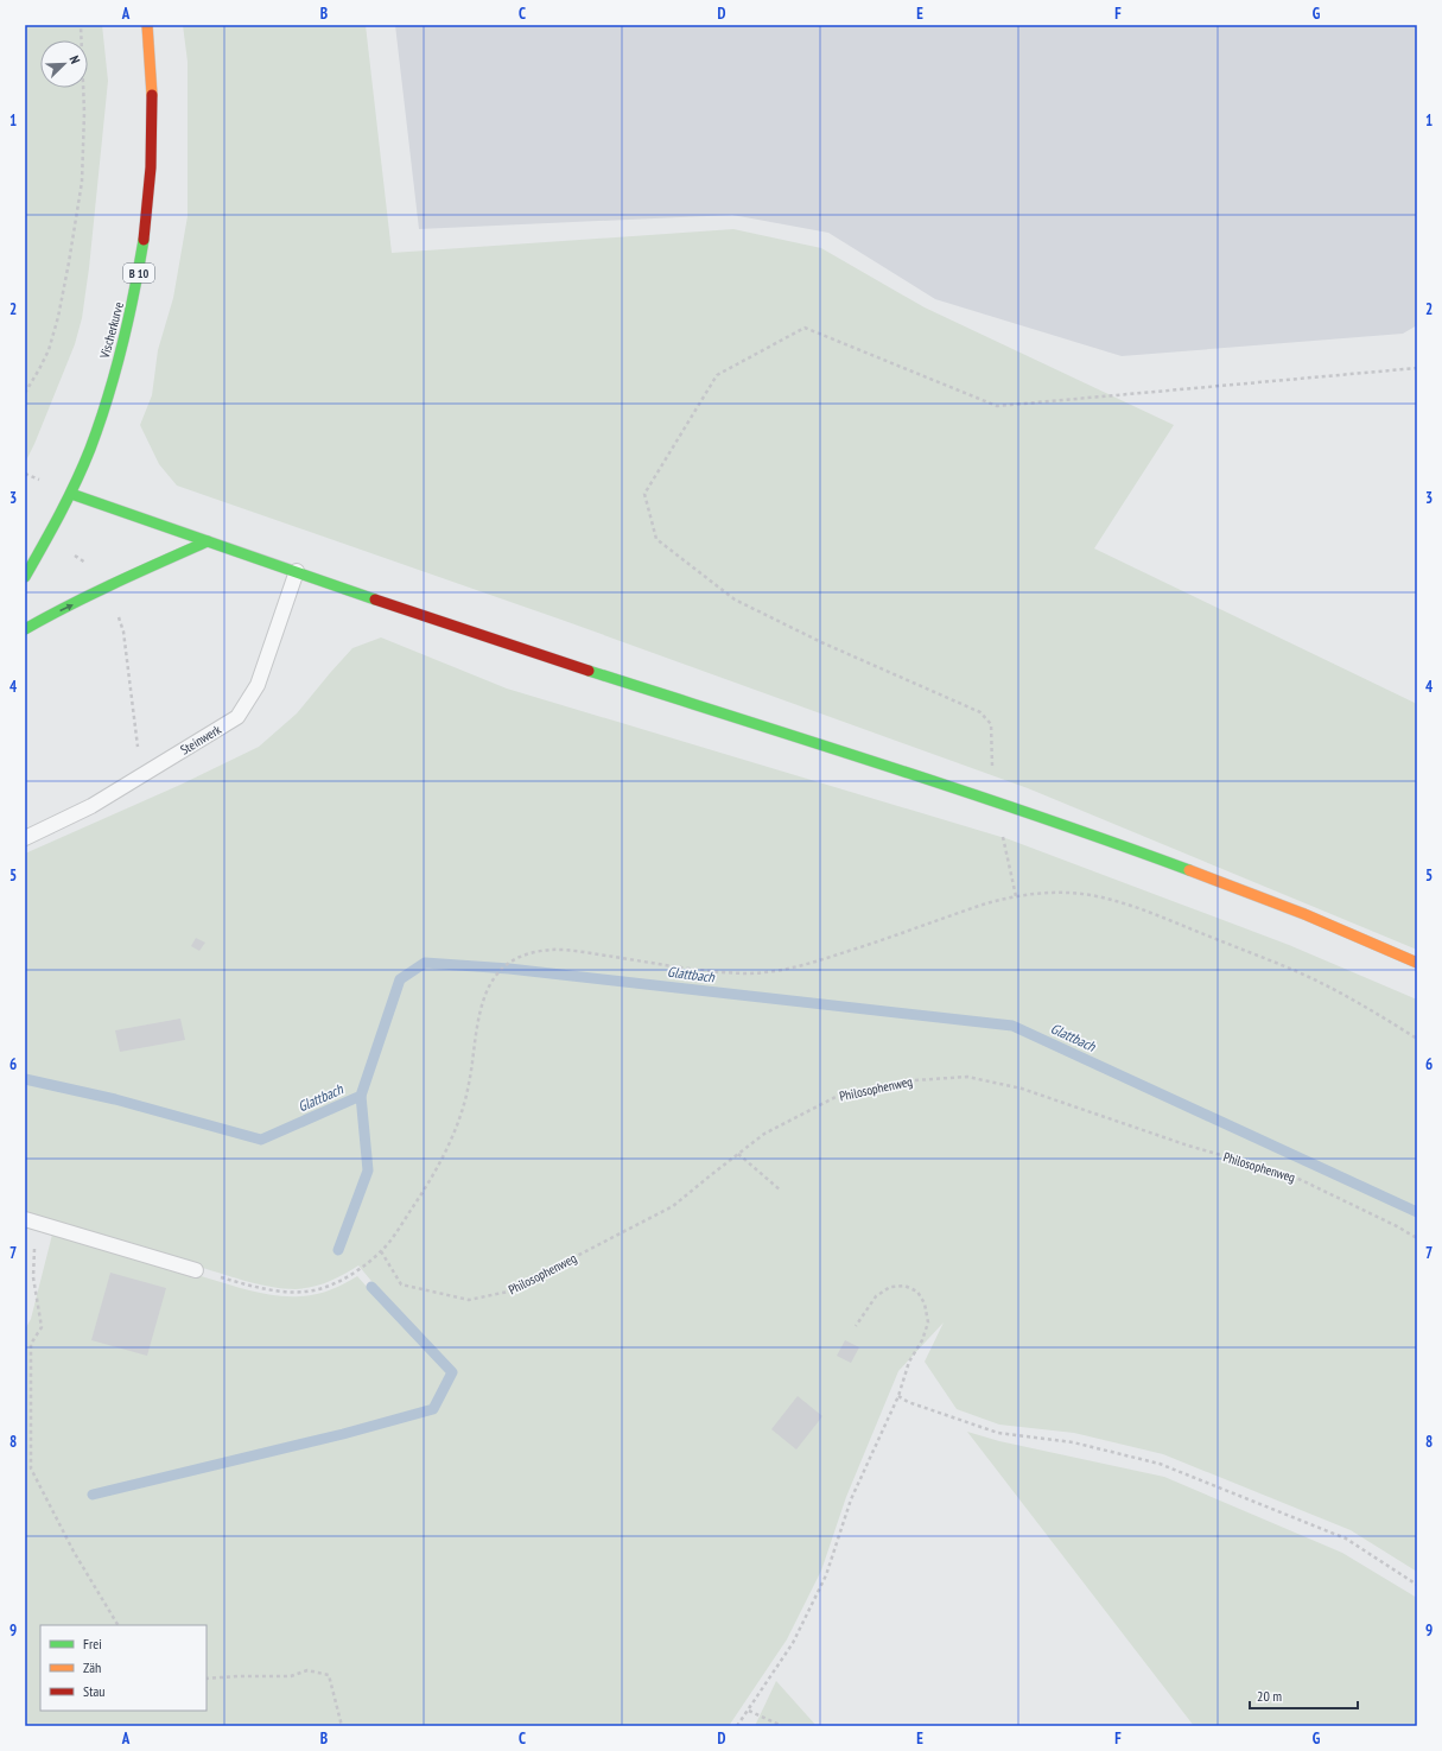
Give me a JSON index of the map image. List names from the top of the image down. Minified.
{"streets":{"main road":["B 10","Vischerkurve"],"lane":["Steinwerk"],"path":["Philosophenweg"]},"water":["Glattbach"],"legend":["Frei","Zäh","Stau"],"scale_bar":"20 m","north":"top right","grid":{"columns":["A","B","C","D","E","F","G"],"rows":["1","2","3","4","5","6","7","8","9"]}}
